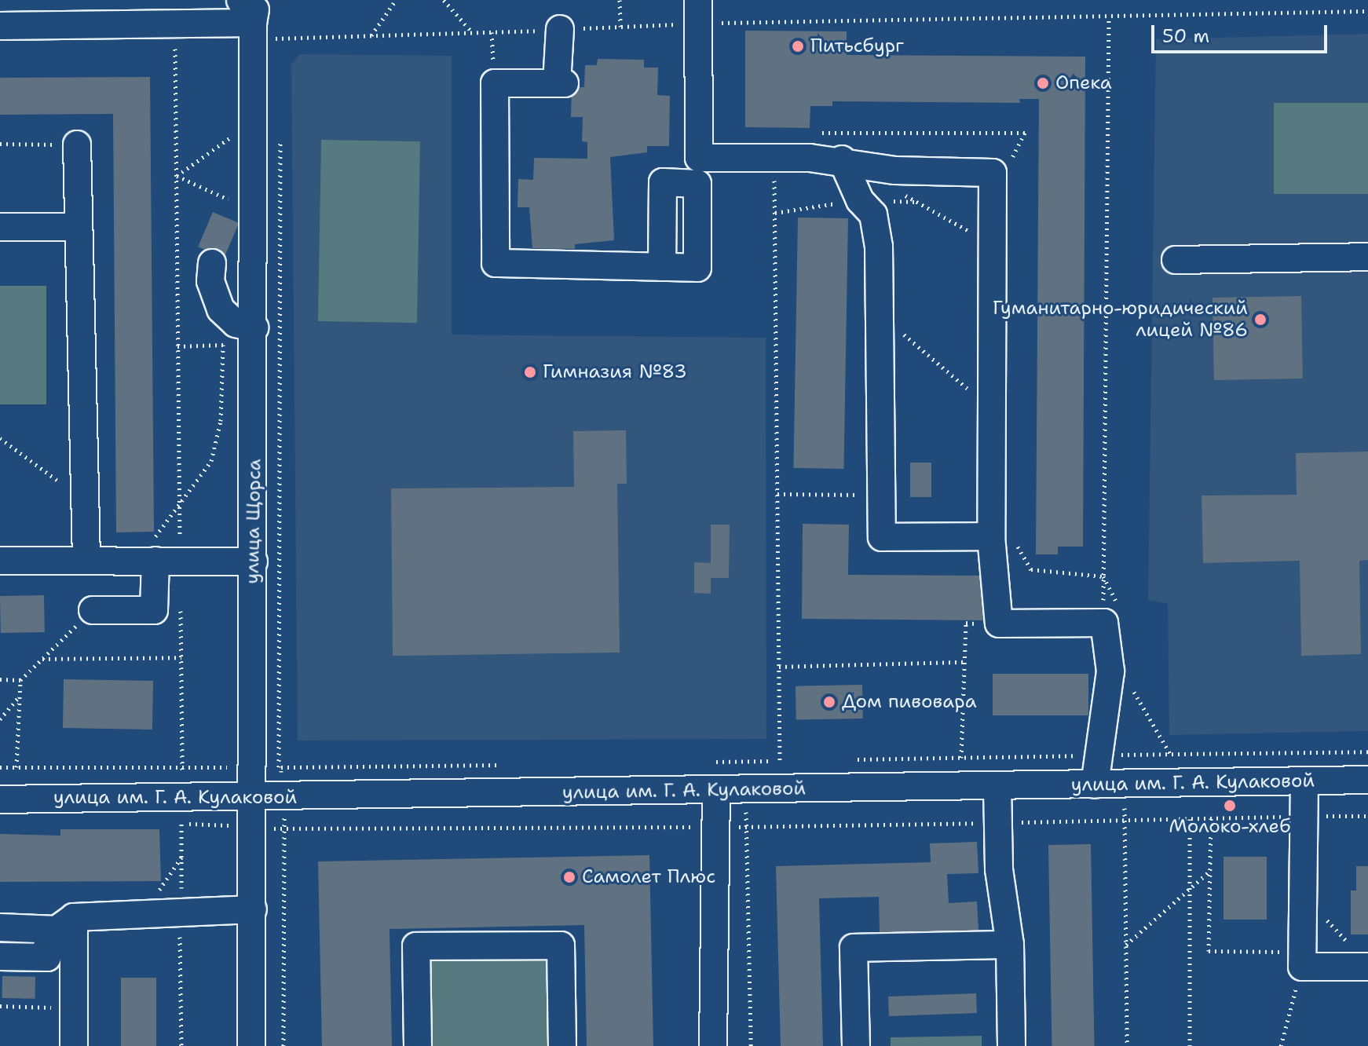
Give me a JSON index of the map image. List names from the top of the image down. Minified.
{"streets":{"street":["улица Щорса","улица им. Г. А. Кулаковой"]},"crossings":[["улица Щорса","улица им. Г. А. Кулаковой"]],"places":["Питьсбург","Опека","Гуманитарно-юридический лицей №86","Гимназия №83","Дом пивовара","Молоко-хлеб","Самолет Плюс"],"scale_bar":"50 m"}
